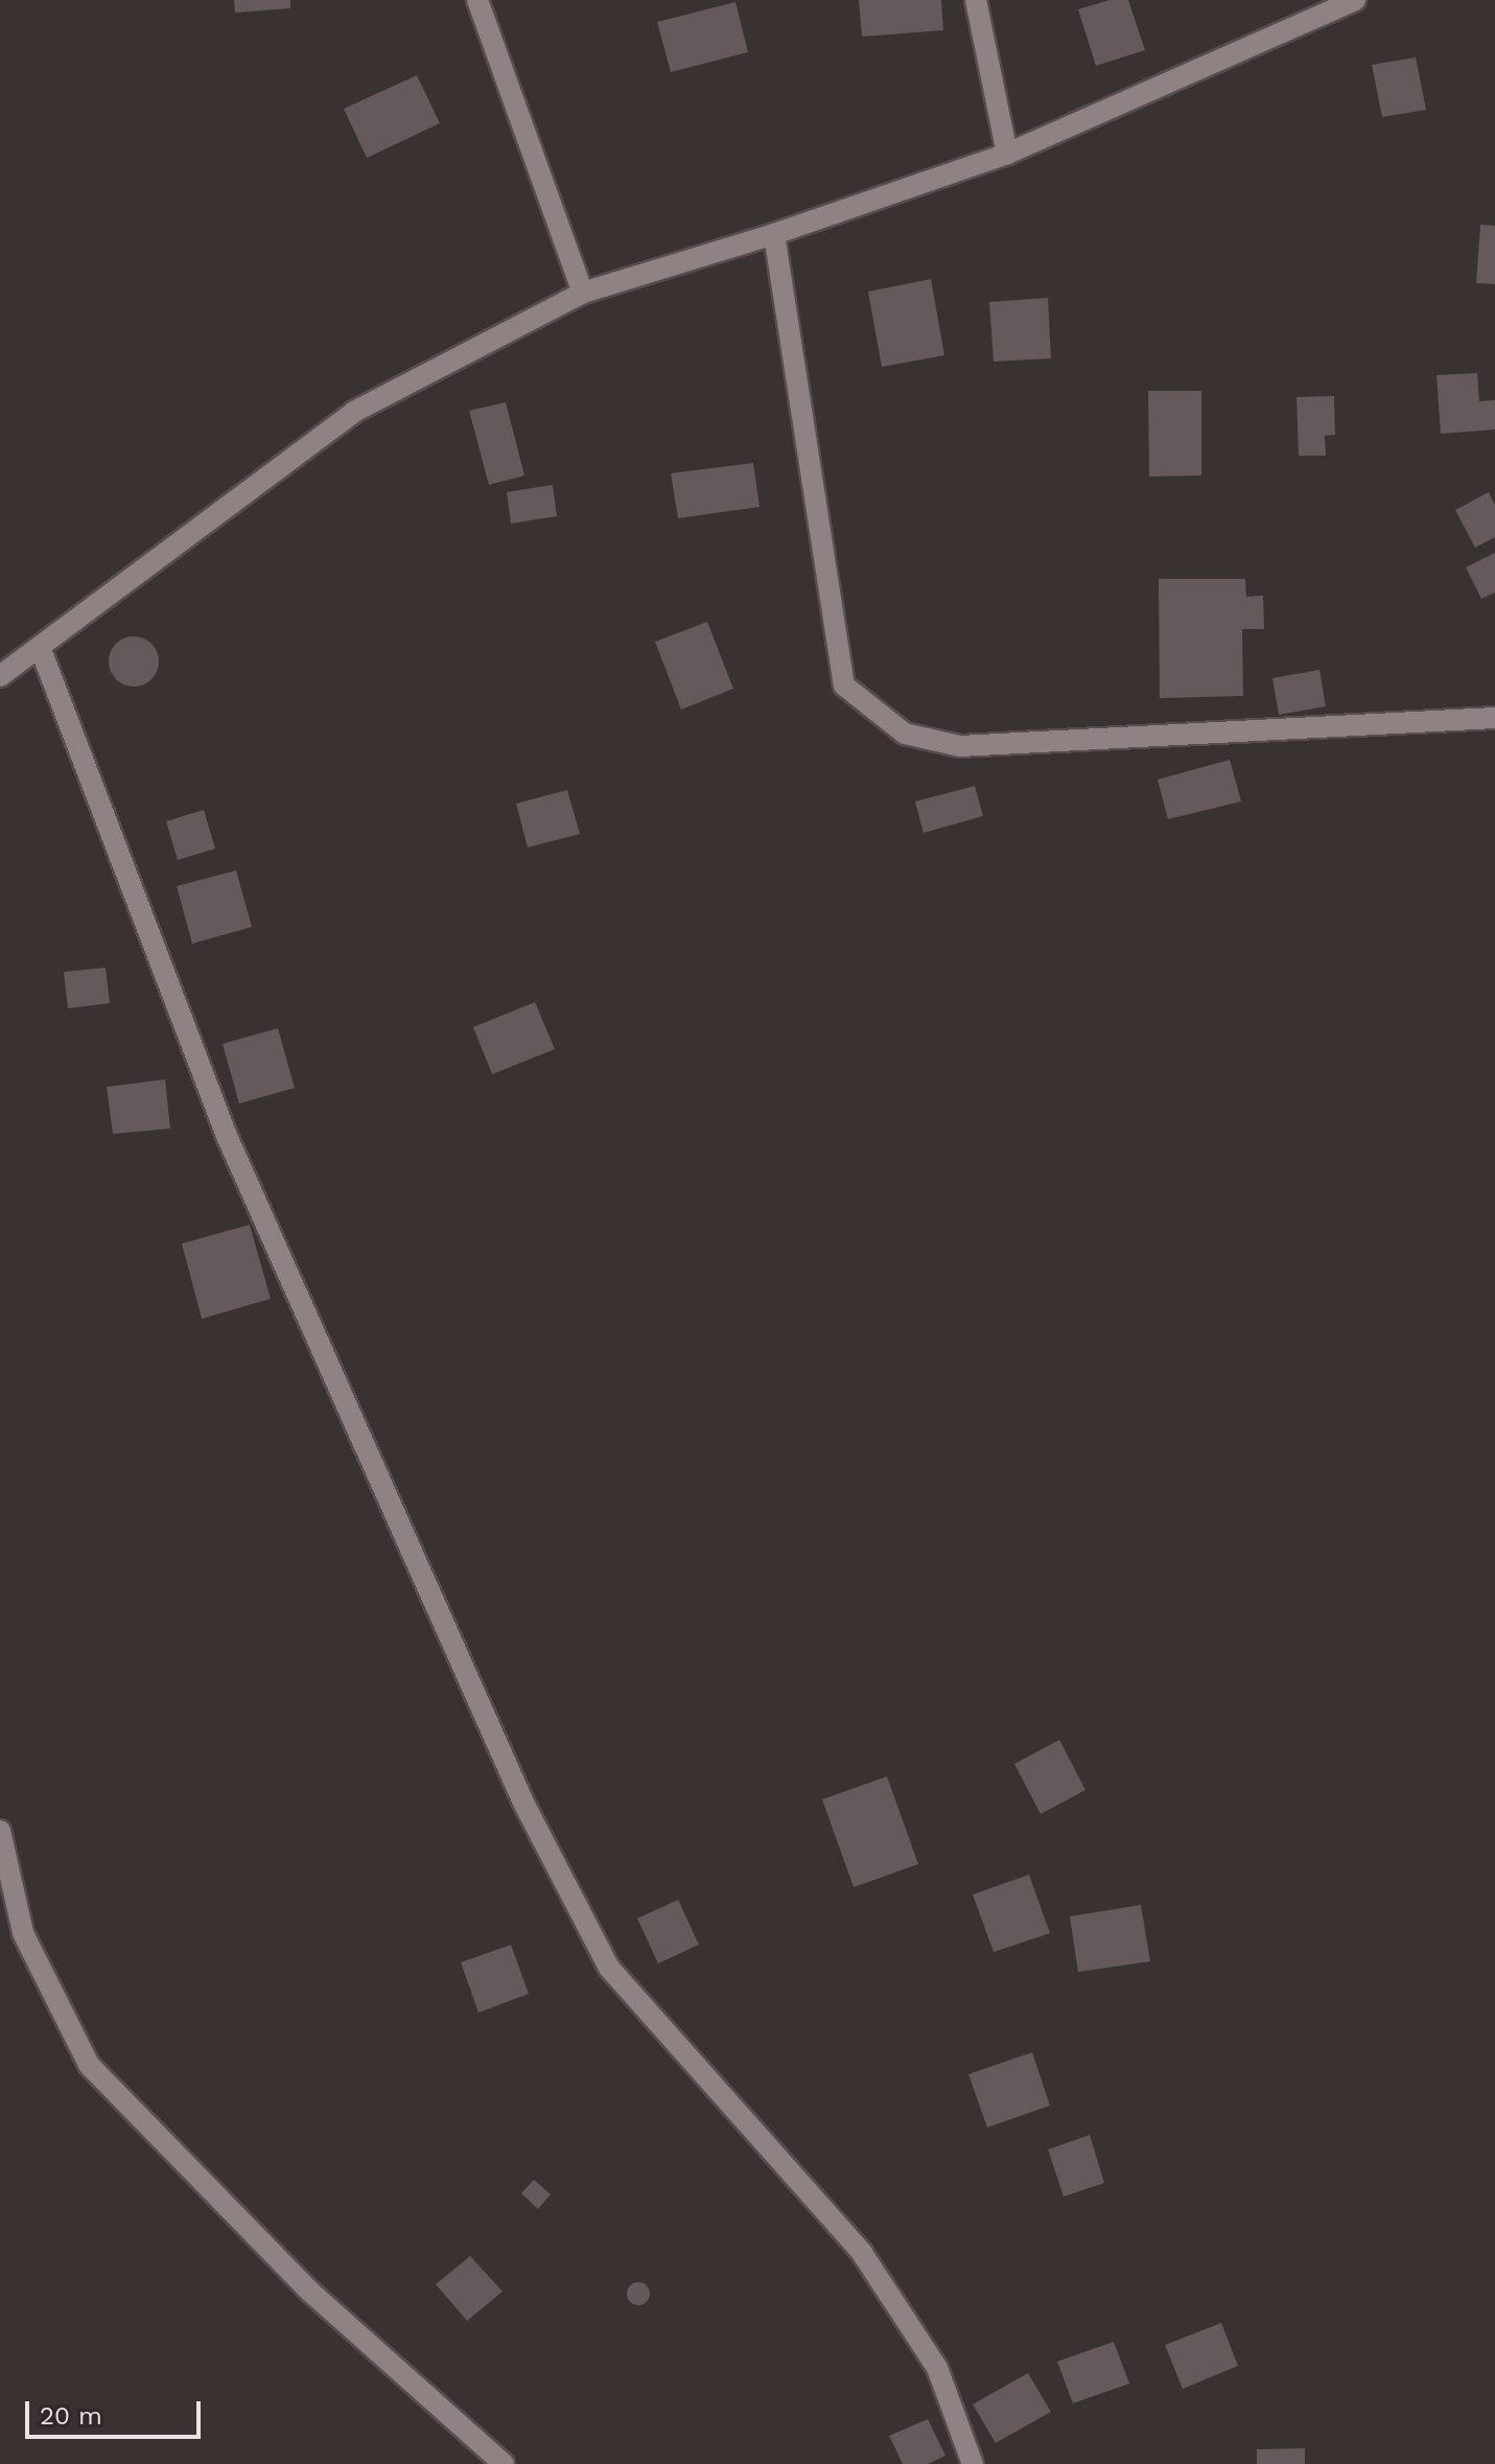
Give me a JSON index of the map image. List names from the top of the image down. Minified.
{"scale_bar":"20 m"}
